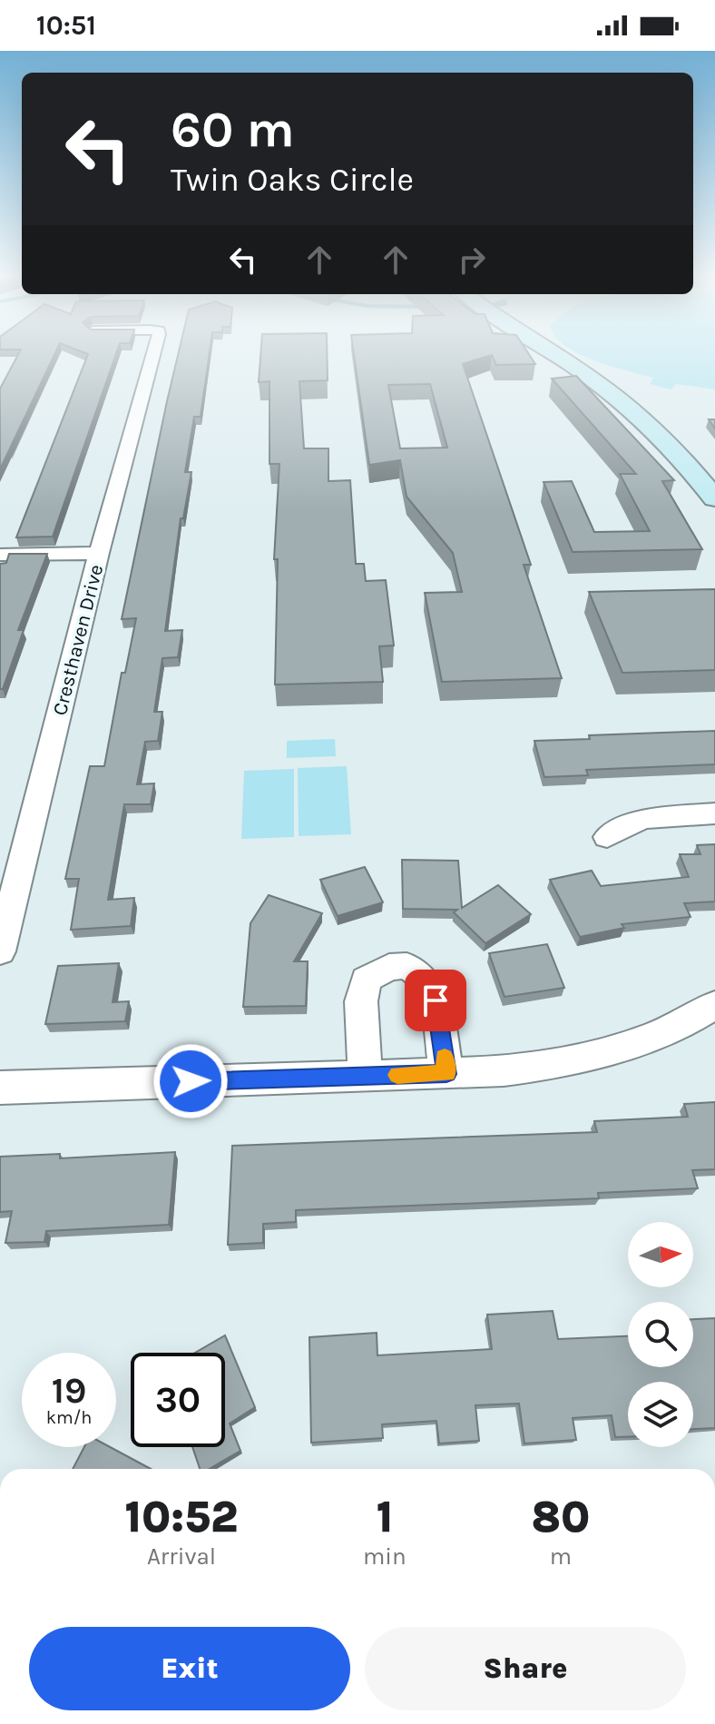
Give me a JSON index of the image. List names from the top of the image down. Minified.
{"streets":{"street":["Cresthaven Drive"]},"north":"right","page":{"status":"10:51","turn":["60 m","Twin Oaks Circle"],"speed":"19 km/h","limit":"30","eta":["10:52","Arrival","1","min","80","m"],"buttons":["Exit","Share"]}}
